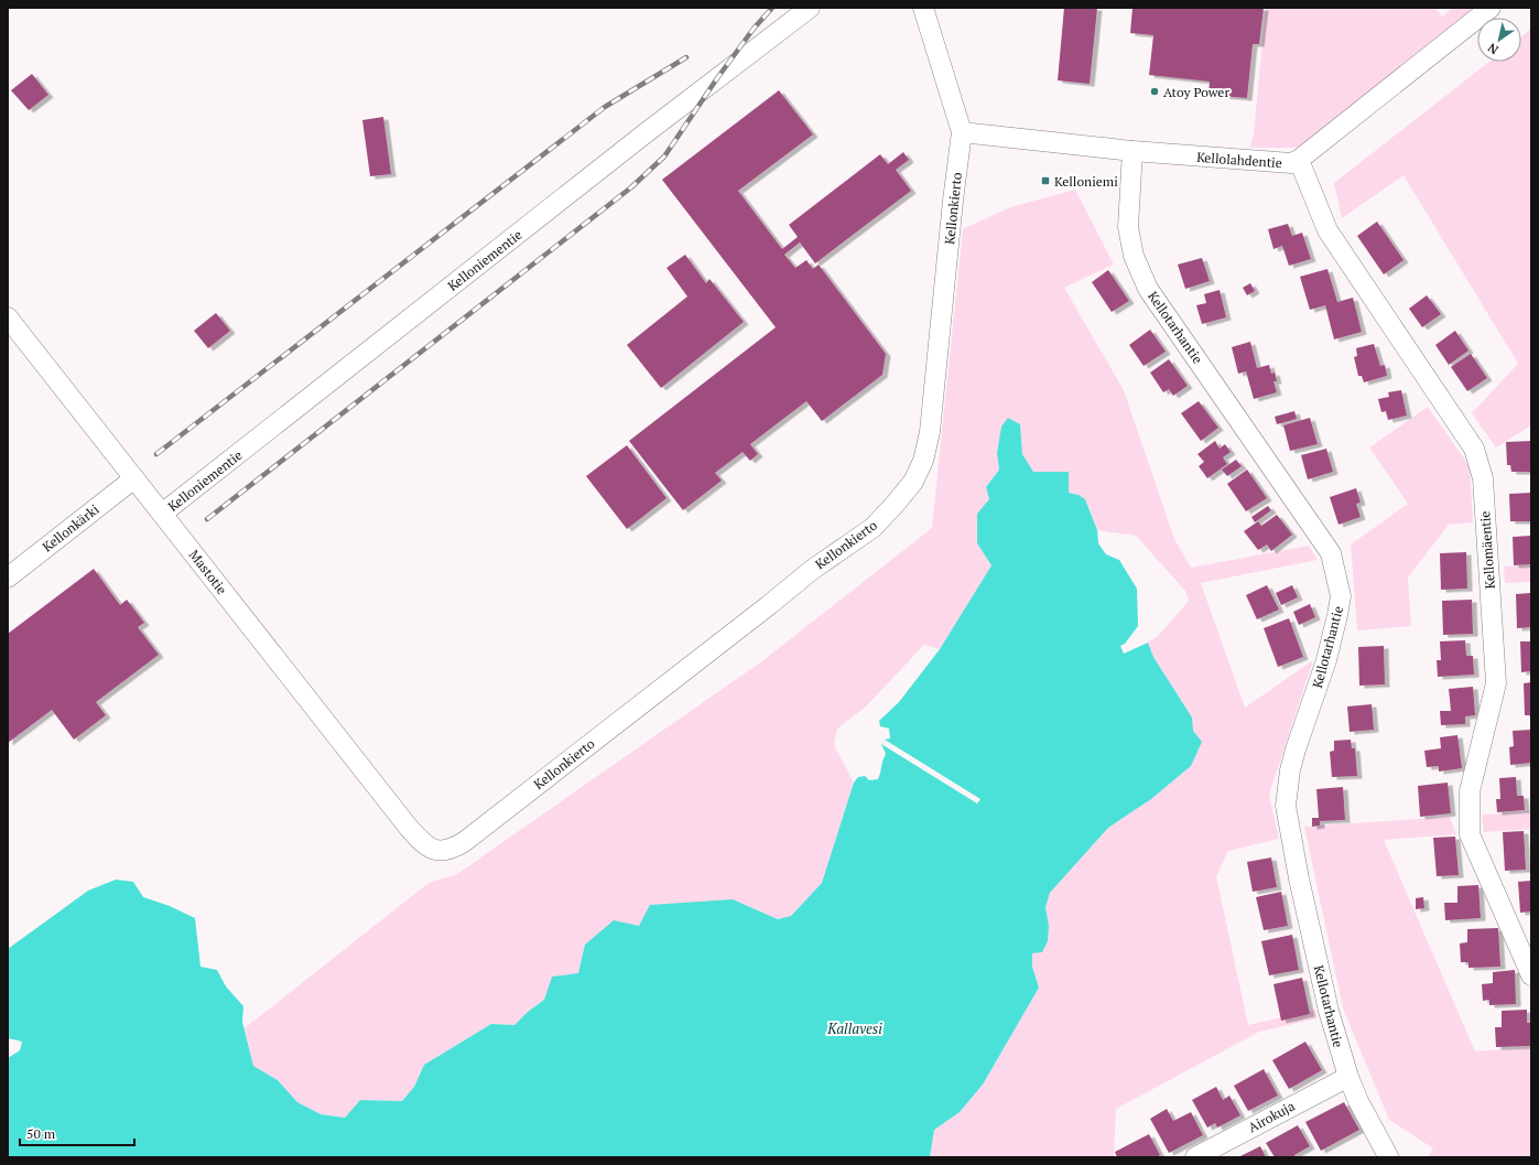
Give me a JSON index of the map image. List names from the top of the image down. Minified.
{"streets":{"street":["Kellolahdentie","Kellonkierto","Kelloniementie","Kellotarhantie","Kellonkärki","Kellomäentie","Mastotie","Airokuja"]},"crossings":[["Kellolahdentie","Kellonkierto"],["Kellolahdentie","Kellotarhantie"],["Kellolahdentie","Kellomäentie"],["Kellonkierto","Mastotie"],["Kelloniementie","Mastotie"],["Kellotarhantie","Airokuja"],["Kellonkärki","Mastotie"]],"water":["Kallavesi"],"places":{"other":["Atoy Power"],"transit":["Kelloniemi"]},"scale_bar":"50 m","north":"bottom left"}
